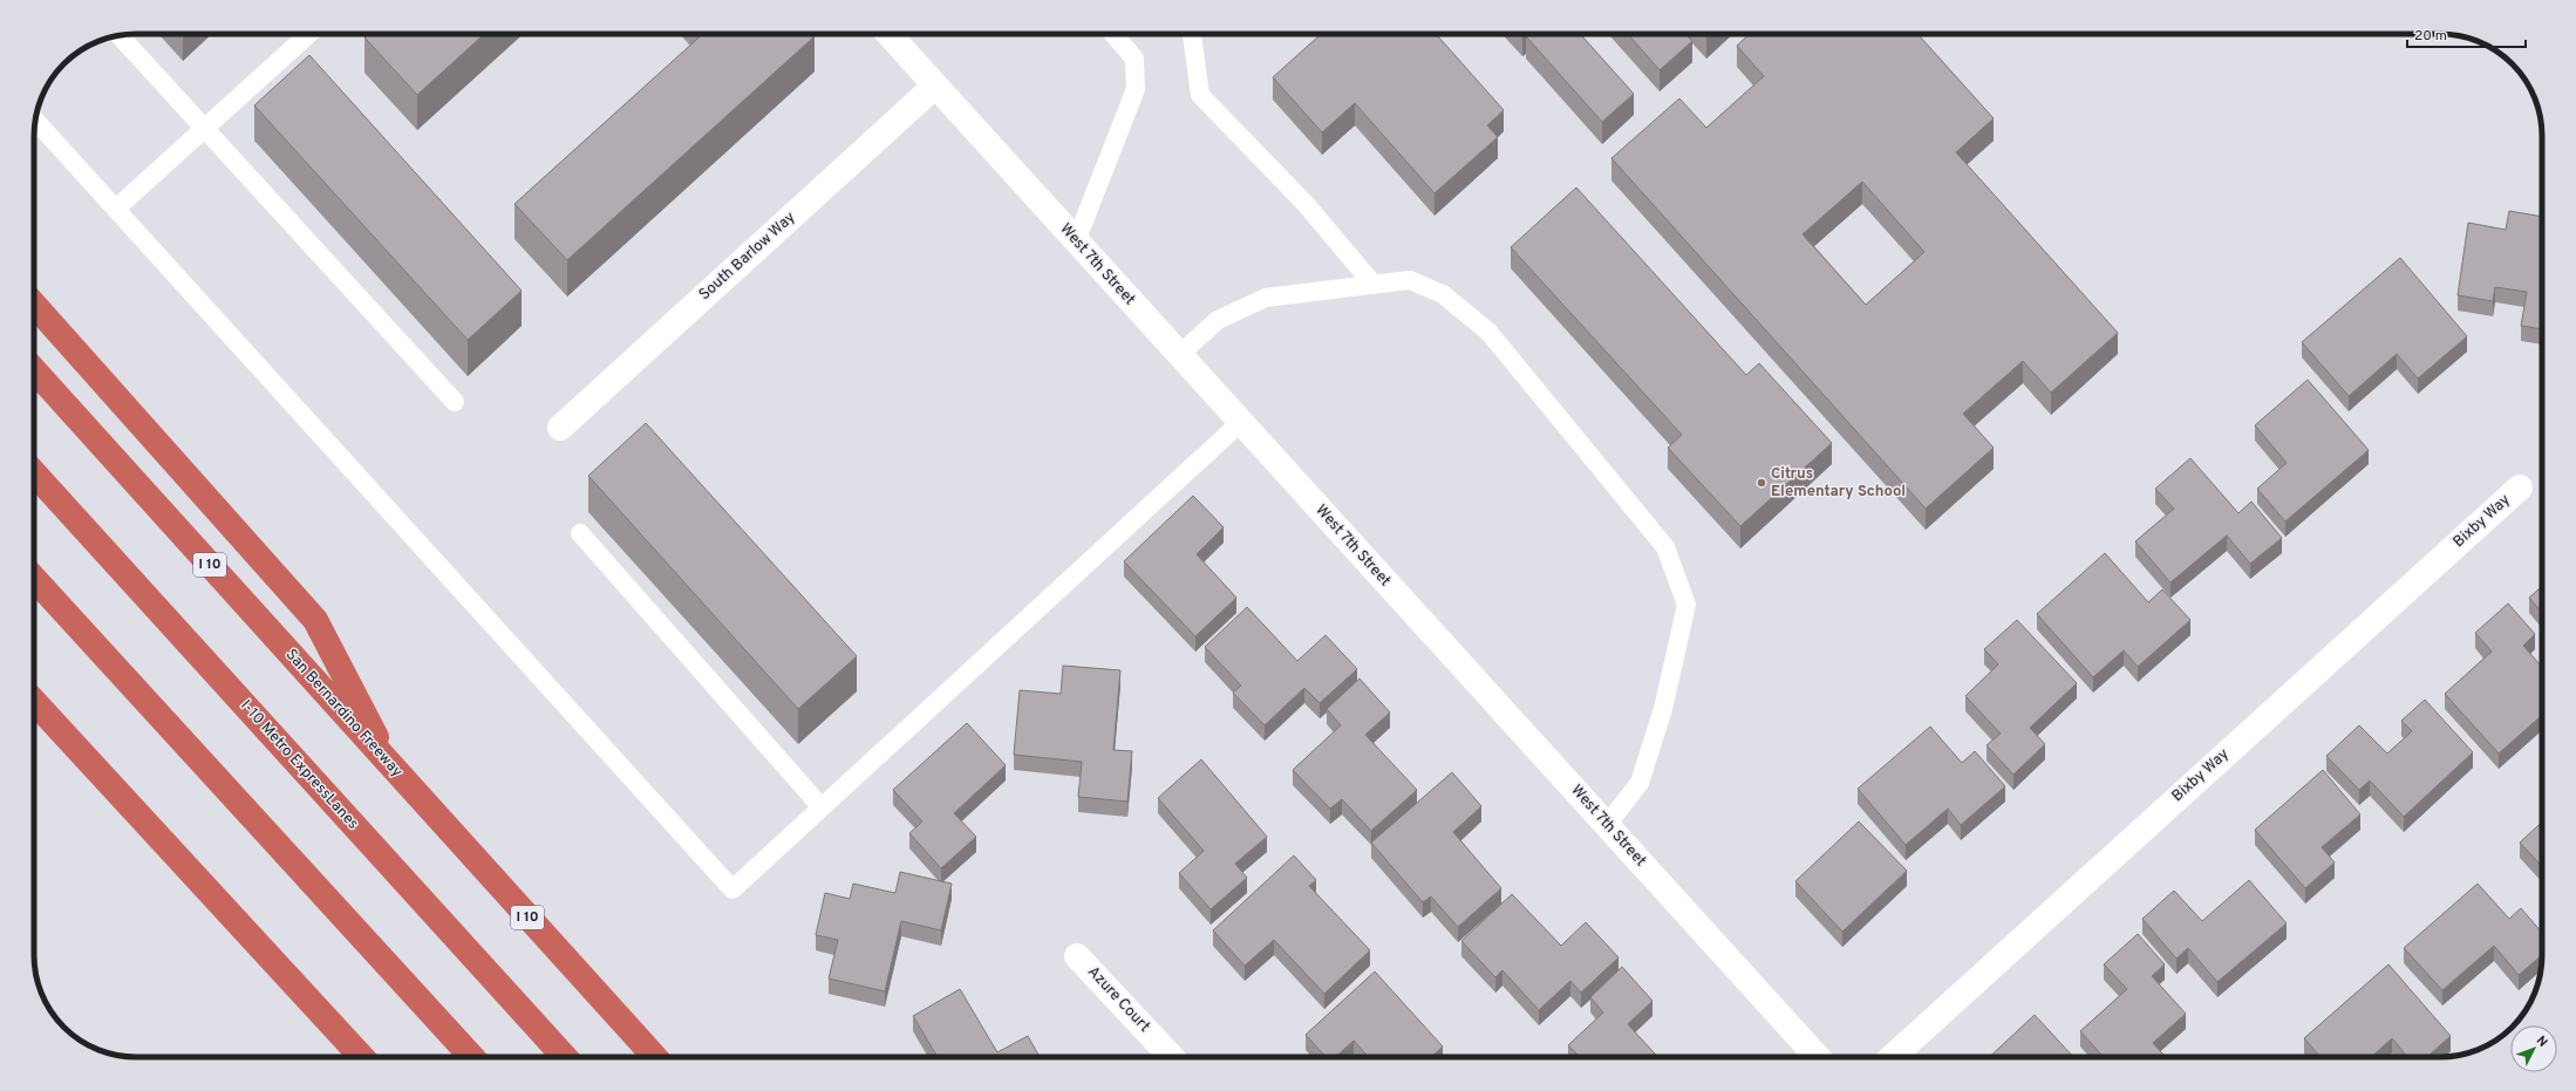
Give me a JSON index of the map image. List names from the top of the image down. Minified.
{"streets":{"highway":["I 10","San Bernardino Freeway","I-10 Metro ExpressLanes"],"street":["South Barlow Way","West 7th Street","Bixby Way","Azure Court"]},"crossings":[["South Barlow Way","West 7th Street"]],"places":["Citrus Elementary School"],"scale_bar":"20 m","north":"top right"}
